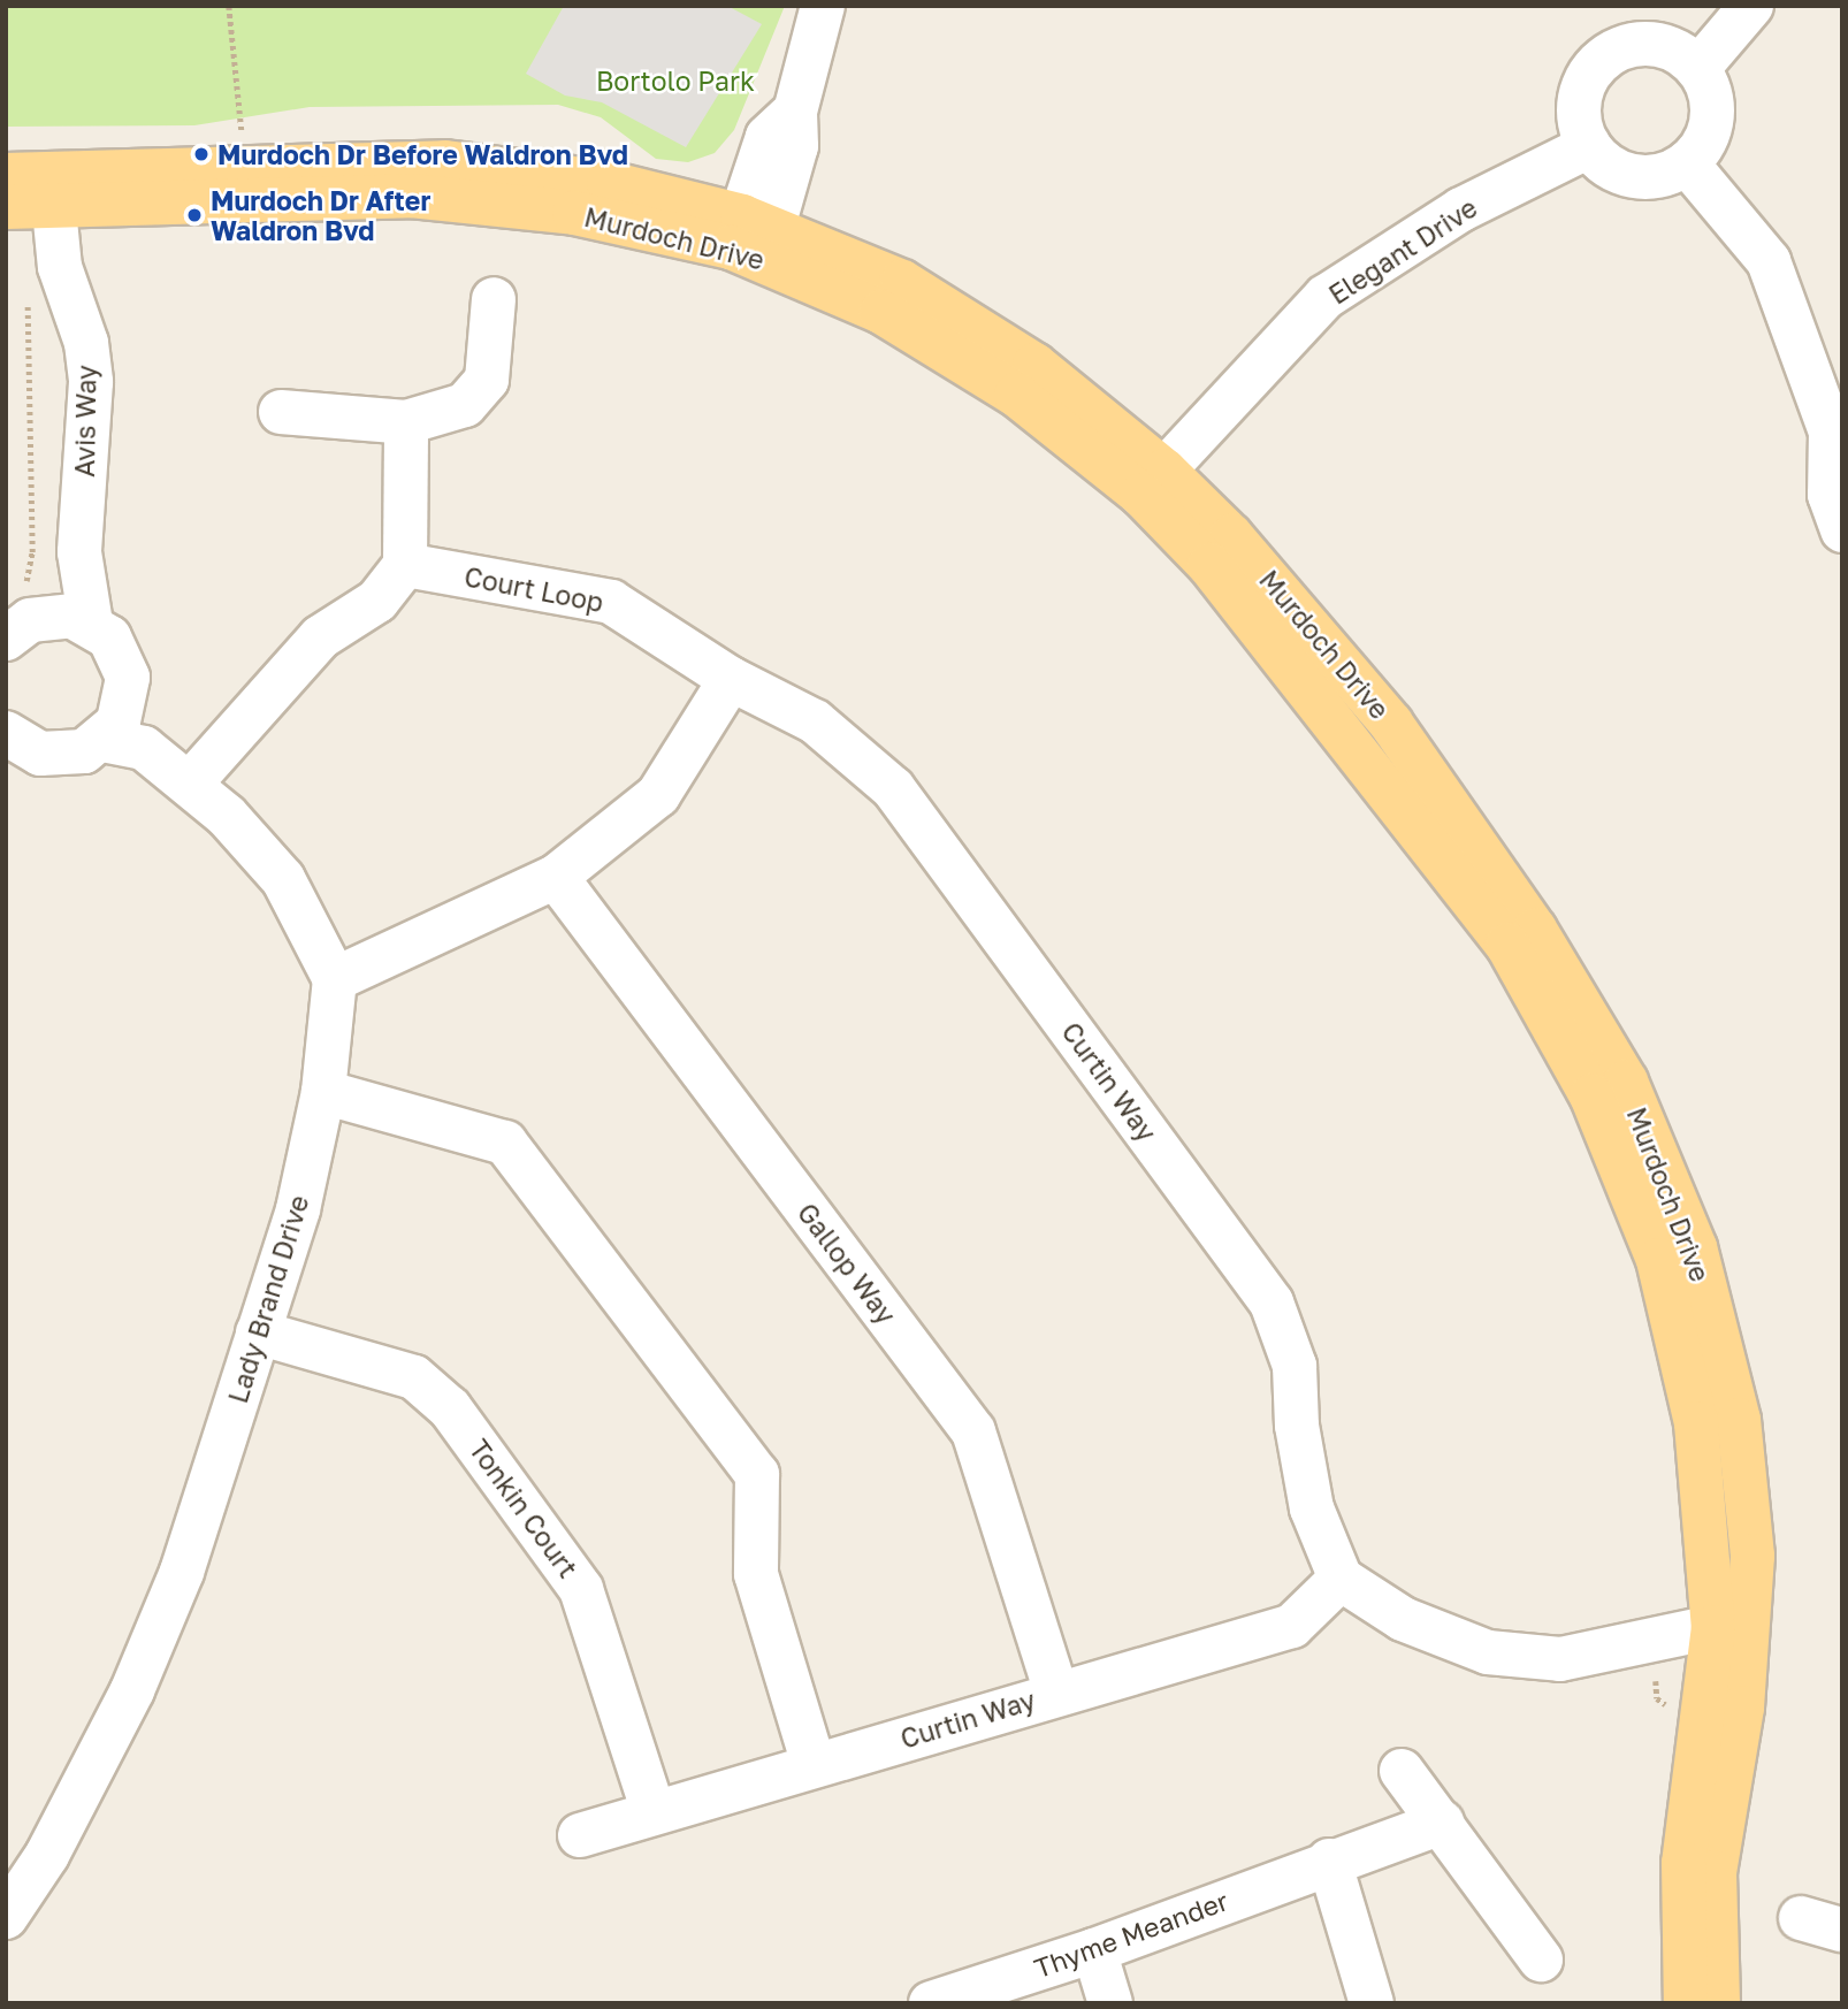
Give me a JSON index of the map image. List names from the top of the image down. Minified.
{"streets":{"main road":["Murdoch Drive"],"street":["Elegant Drive","Avis Way","Court Loop","Curtin Way","Gallop Way","Lady Brand Drive","Tonkin Court","Thyme Meander"]},"crossings":[["Murdoch Drive","Elegant Drive"],["Murdoch Drive","Avis Way"],["Court Loop","Curtin Way"],["Curtin Way","Gallop Way"],["Curtin Way","Tonkin Court"],["Lady Brand Drive","Tonkin Court"]],"parks":["Bortolo Park"],"places":["Murdoch Dr Before Waldron Bvd","Murdoch Dr After Waldron Bvd"]}
